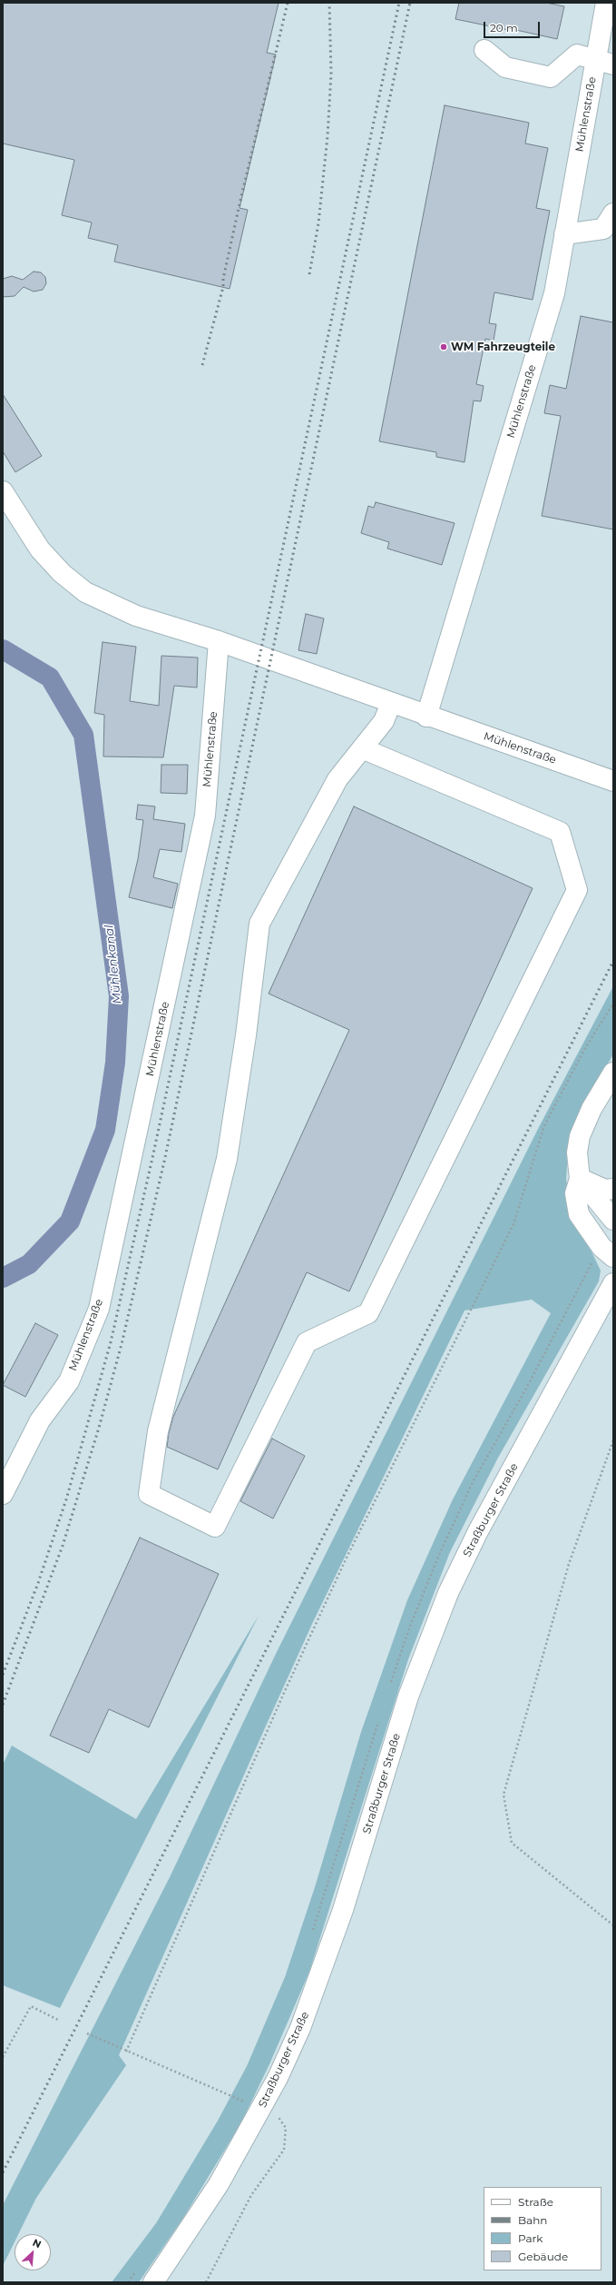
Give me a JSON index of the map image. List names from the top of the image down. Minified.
{"streets":{"street":["Mühlenstraße","Straßburger Straße"]},"water":["Mühlenkanal"],"places":["WM Fahrzeugteile"],"legend":["Straße","Bahn","Park","Gebäude"],"scale_bar":"20 m","north":"top right"}
